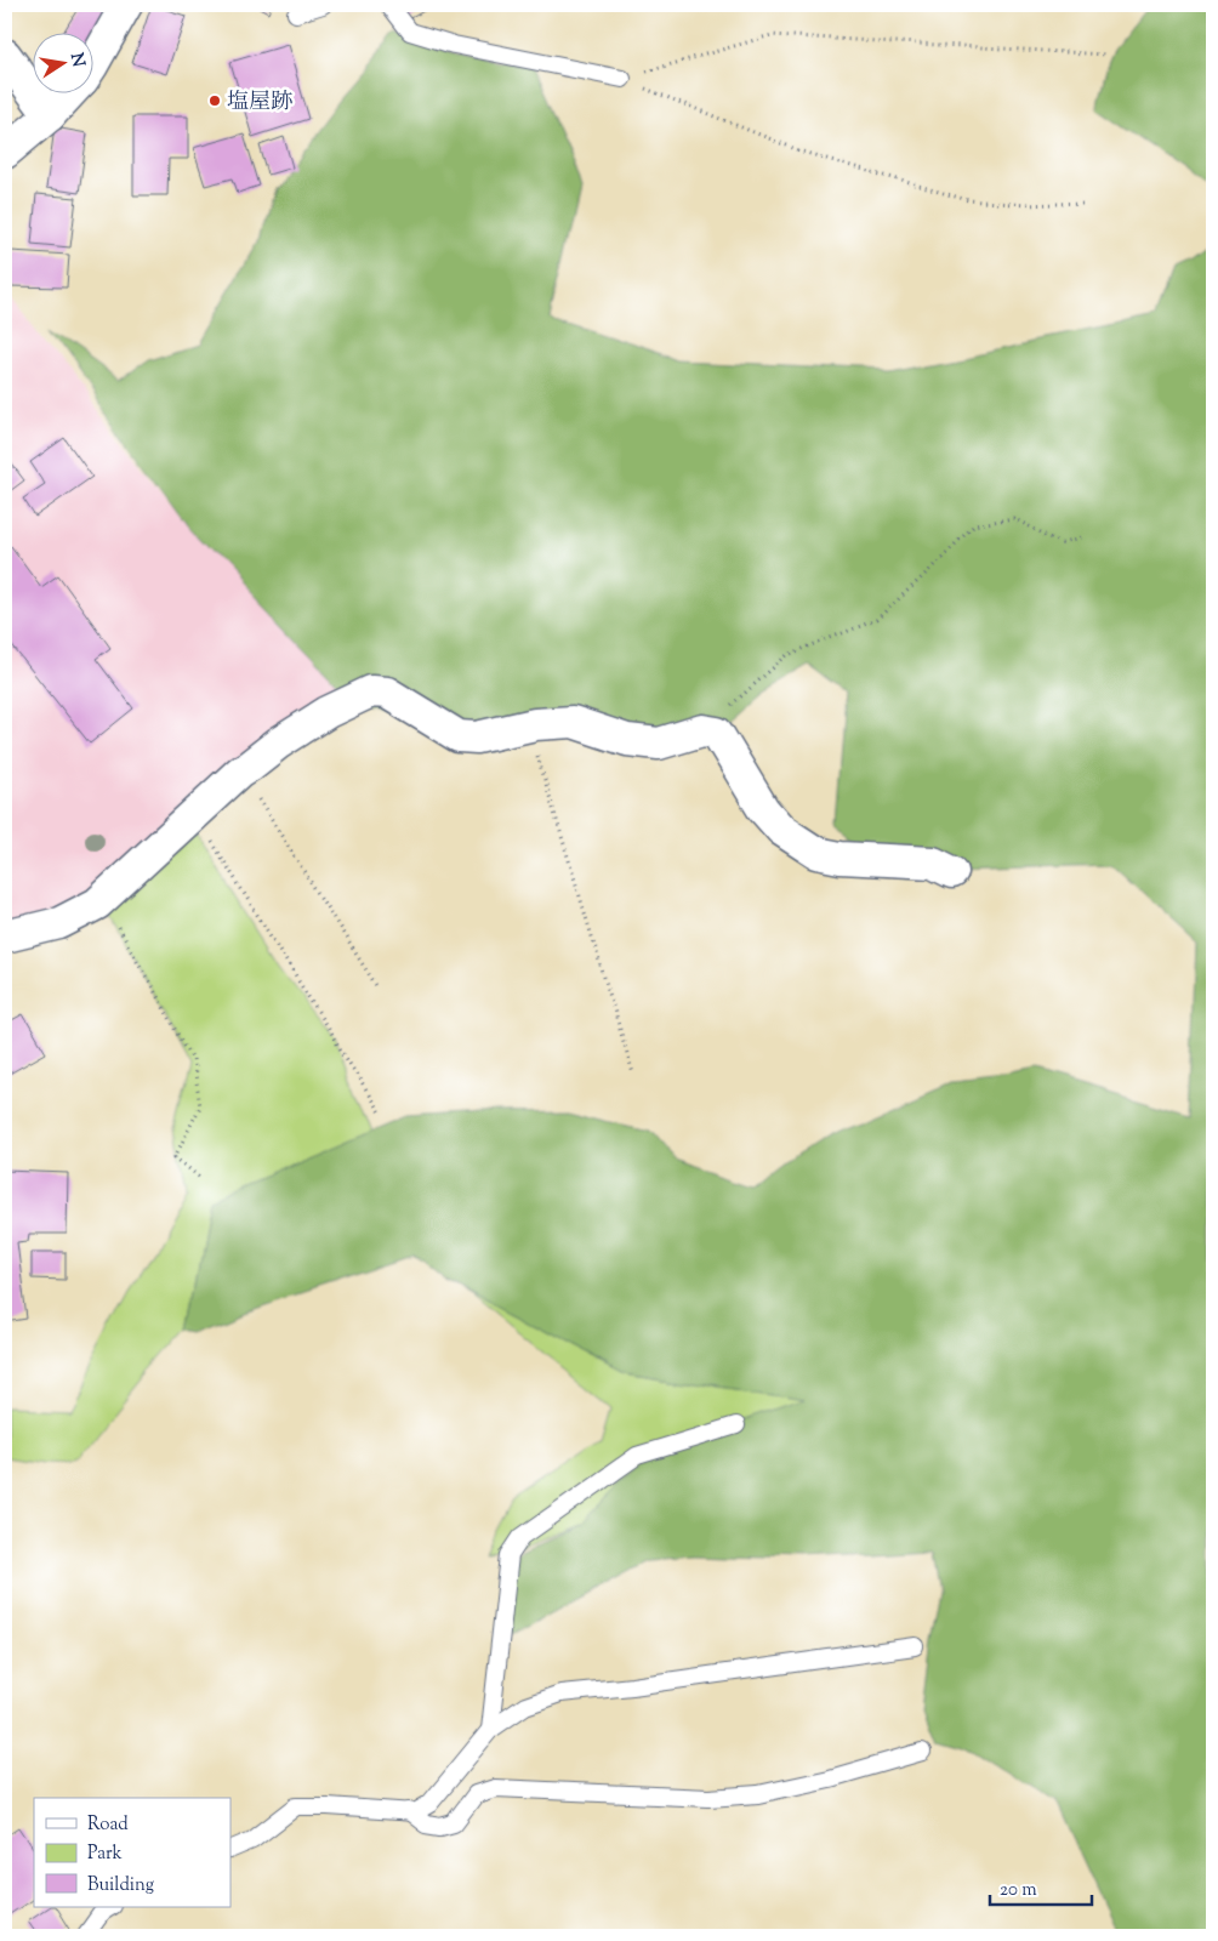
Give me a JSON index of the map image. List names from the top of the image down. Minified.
{"places":["塩屋跡"],"legend":["Road","Park","Building"],"scale_bar":"20 m","north":"right"}
